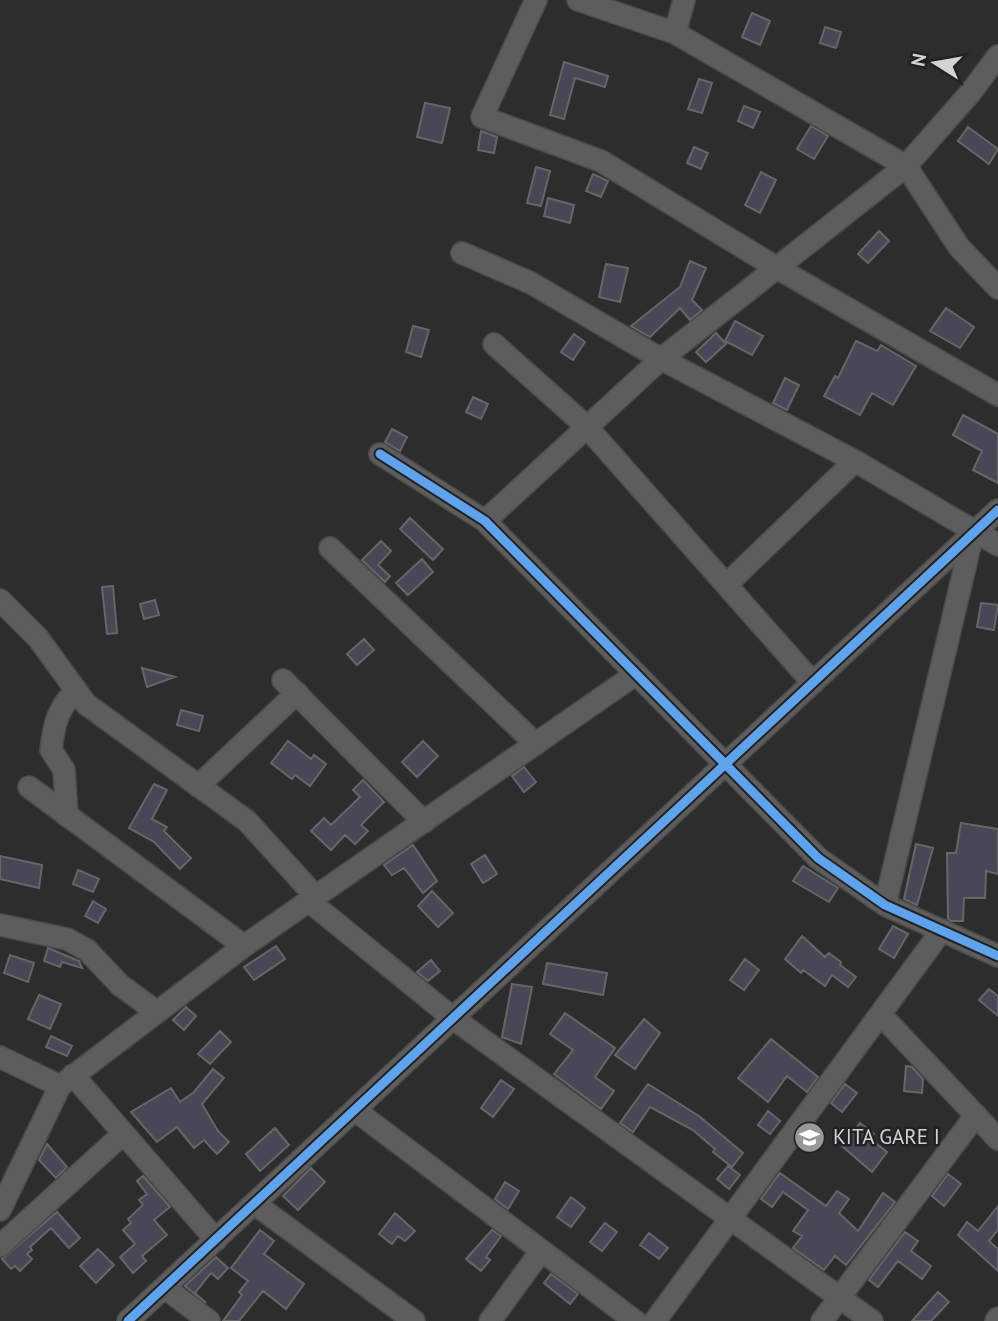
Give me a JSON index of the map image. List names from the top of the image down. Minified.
{"places":{"school or university":["KITA GARE I"]},"north":"left"}
